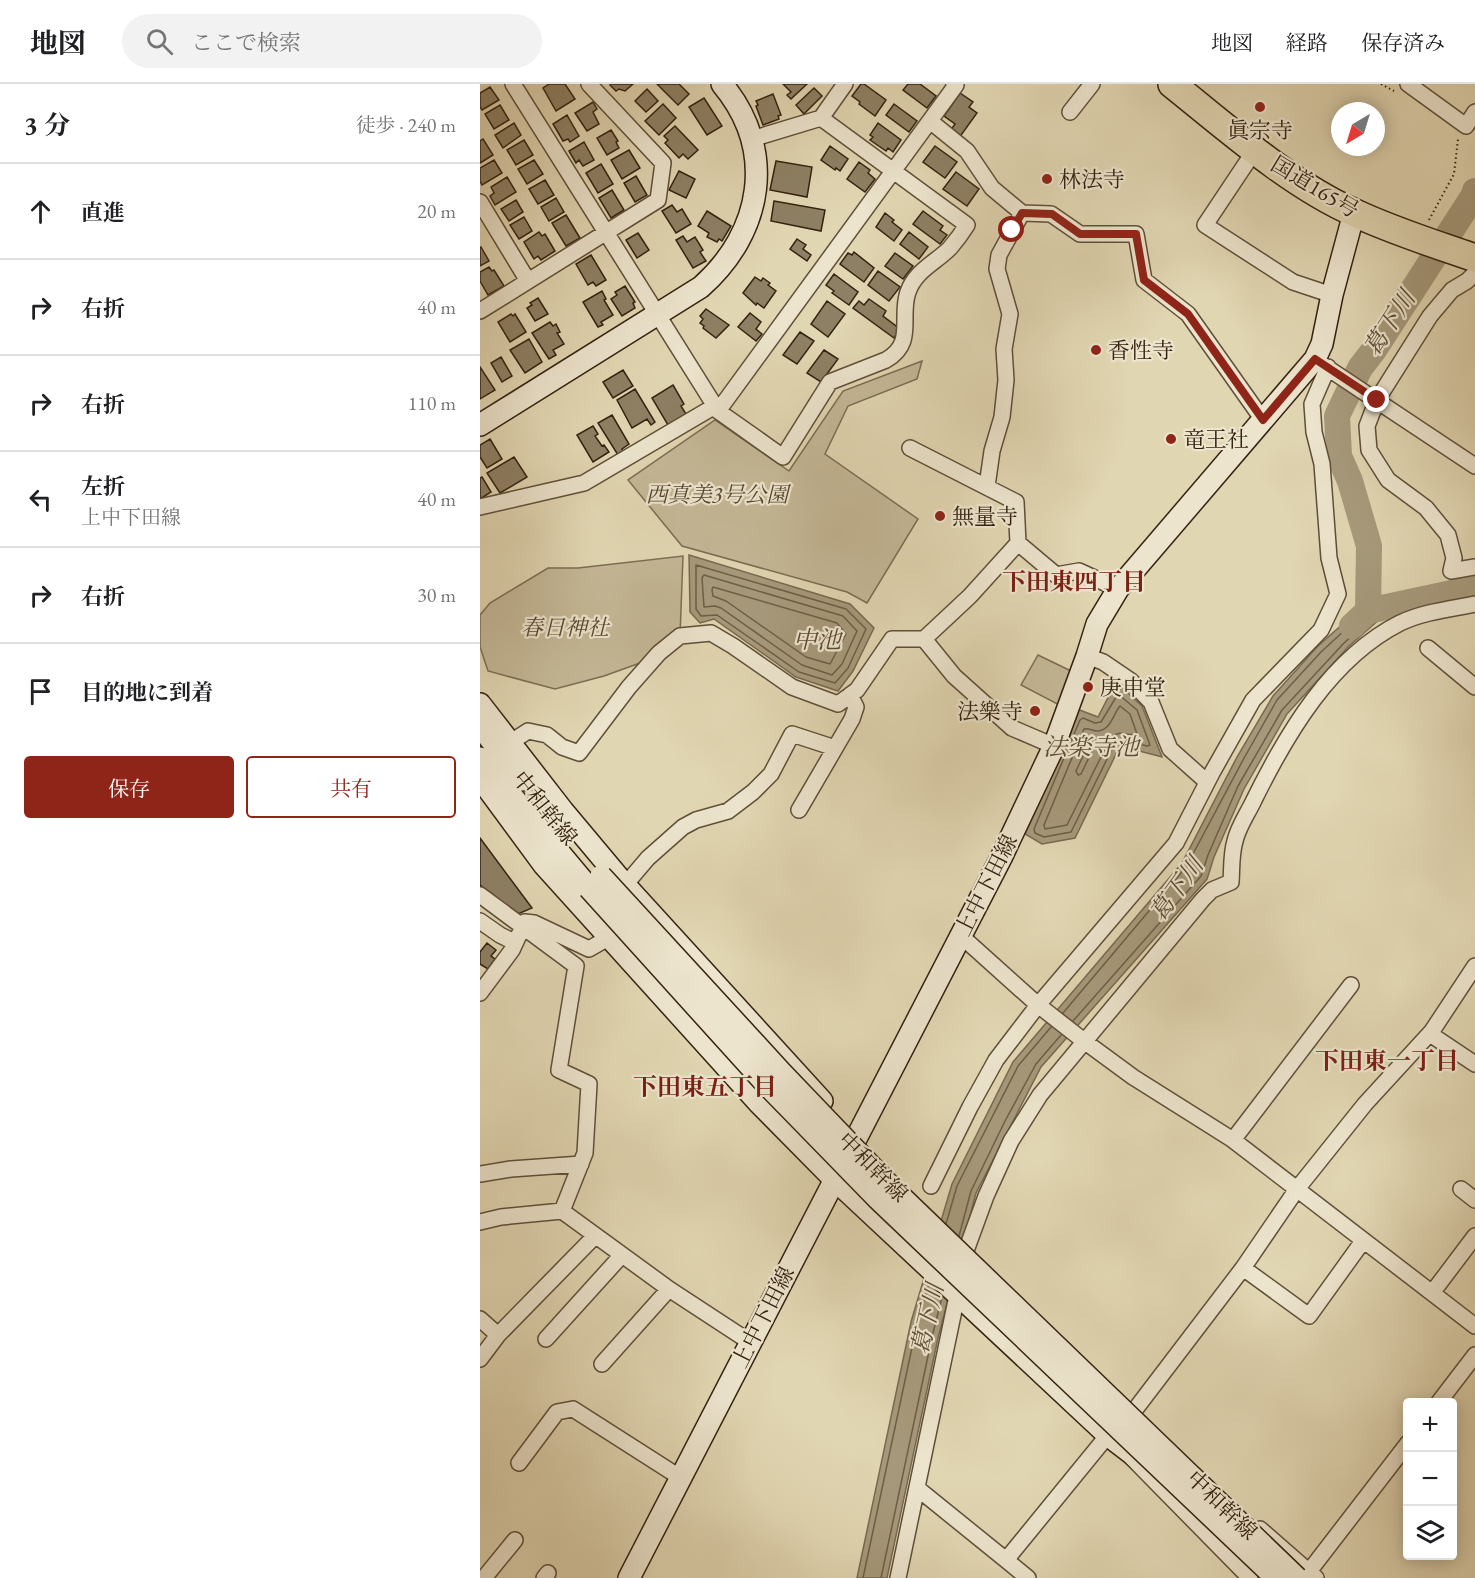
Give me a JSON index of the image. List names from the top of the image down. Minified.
{"streets":{"highway":["国道165号"],"main road":["中和幹線","上中下田線"]},"crossings":[["国道165号","上中下田線"]],"districts":["下田東四丁目","下田東一丁目","下田東五丁目"],"water":["葛下川","中池","法楽寺池"],"parks":["西真美3号公園","春日神社"],"places":["眞宗寺","林法寺","香性寺","竜王社","無量寺","庚申堂","法樂寺"],"north":"bottom left","page":{"header":"地図","search":"ここで検索","nav":["地図","経路","保存済み"],"heading":["3 分","徒歩 · 240 m"],"list":[["直進","20 m"],["右折","40 m"],["右折","110 m"],["左折","上中下田線","40 m"],["右折","30 m"],"目的地に到着"],"buttons":["保存","共有"],"map_buttons":["+","−"]}}
